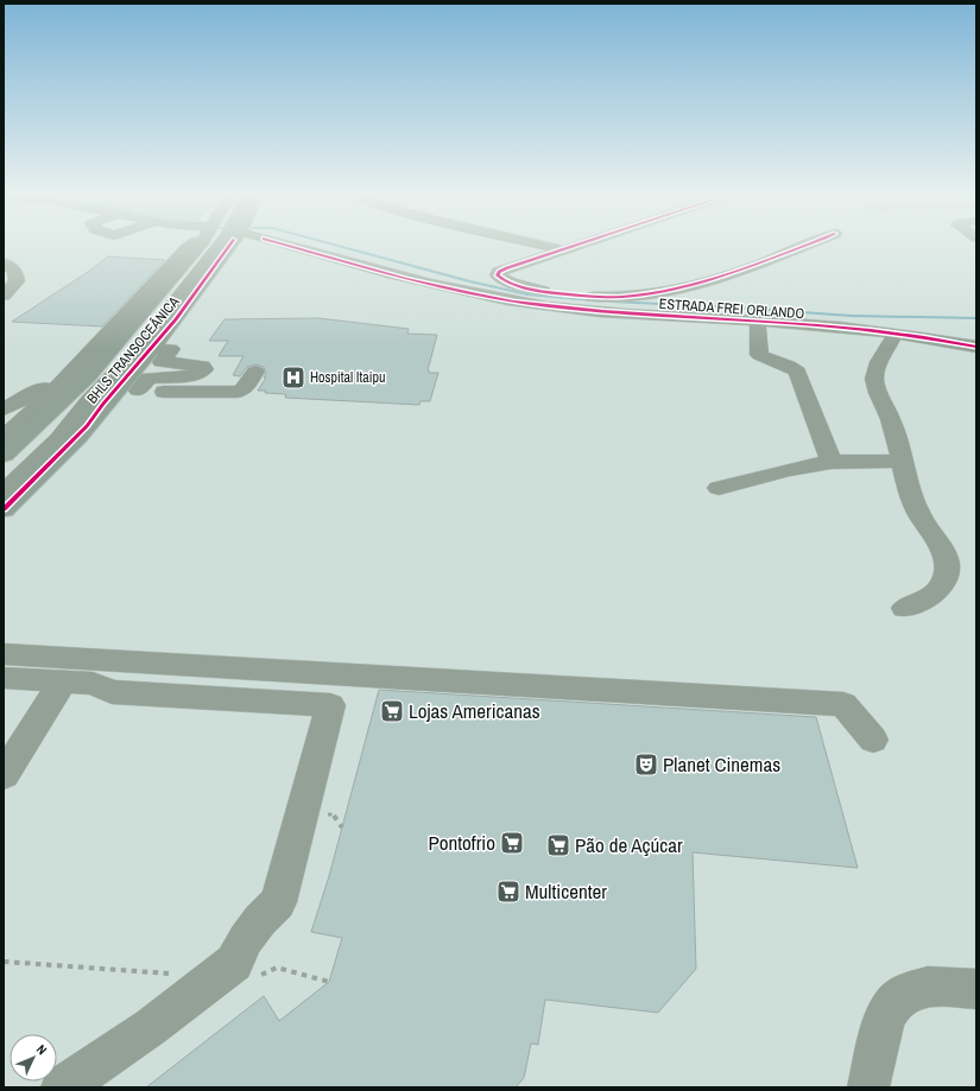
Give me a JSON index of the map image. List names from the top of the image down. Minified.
{"streets":{"street":["ESTRADA FREI ORLANDO","BHLS TRANSOCEÂNICA"]},"places":{"hospital":["Hospital Itaipu"],"supermarket":["Lojas Americanas","Pontofrio","Pão de Açúcar","Multicenter"],"theatre":["Planet Cinemas"]},"north":"top right"}
